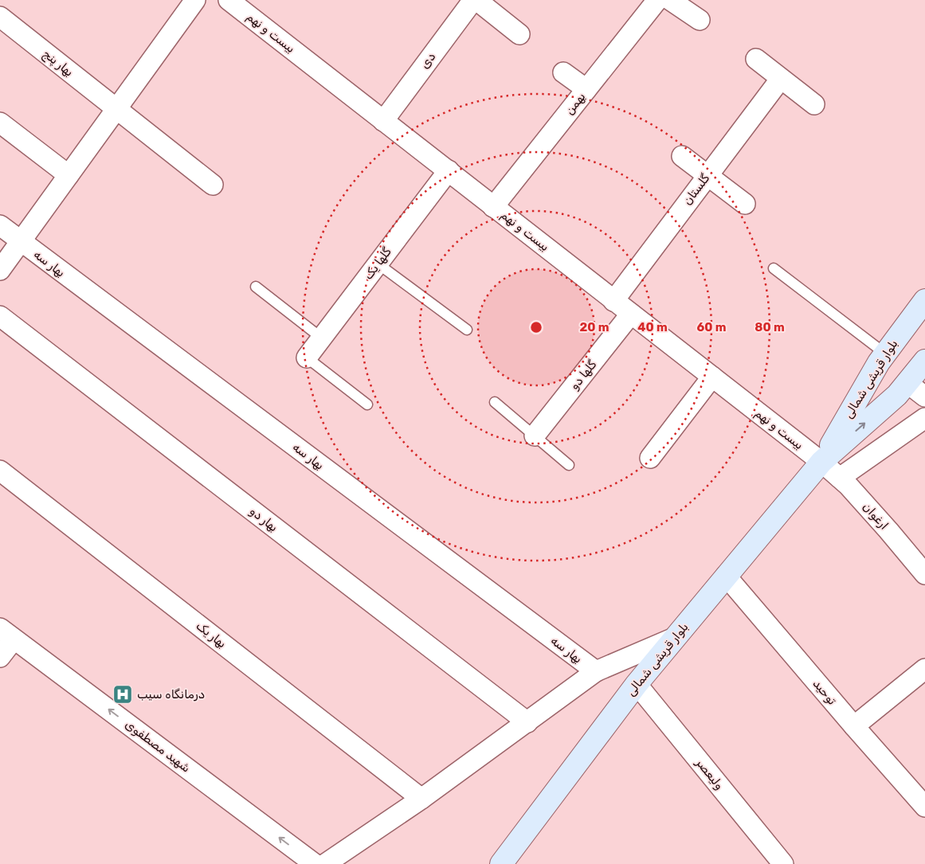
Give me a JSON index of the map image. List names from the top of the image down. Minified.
{"streets":{"main road":["بلوار قریشی شمالی"],"street":["بیست و نهم","دی","بهار پنج","بهمن","گلستان","بهار سه","گلها یک","گلها دو","ارغوان","بهار دو","بهار یک","توحید","شهید مصطفوی","ولیعصر"]},"crossings":[["بیست و نهم","دی"],["بیست و نهم","بهمن"],["بیست و نهم","گلستان"],["بیست و نهم","گلها یک"],["بیست و نهم","گلها دو"],["بیست و نهم","بلوار قریشی شمالی"],["بیست و نهم","ارغوان"],["بلوار قریشی شمالی","ارغوان"],["بلوار قریشی شمالی","توحید"],["بلوار قریشی شمالی","ولیعصر"]],"one_way":["شهید مصطفوی"],"places":{"hospital":["درمانگاه سیب"]},"rings":["20 m","40 m","60 m","80 m"]}
